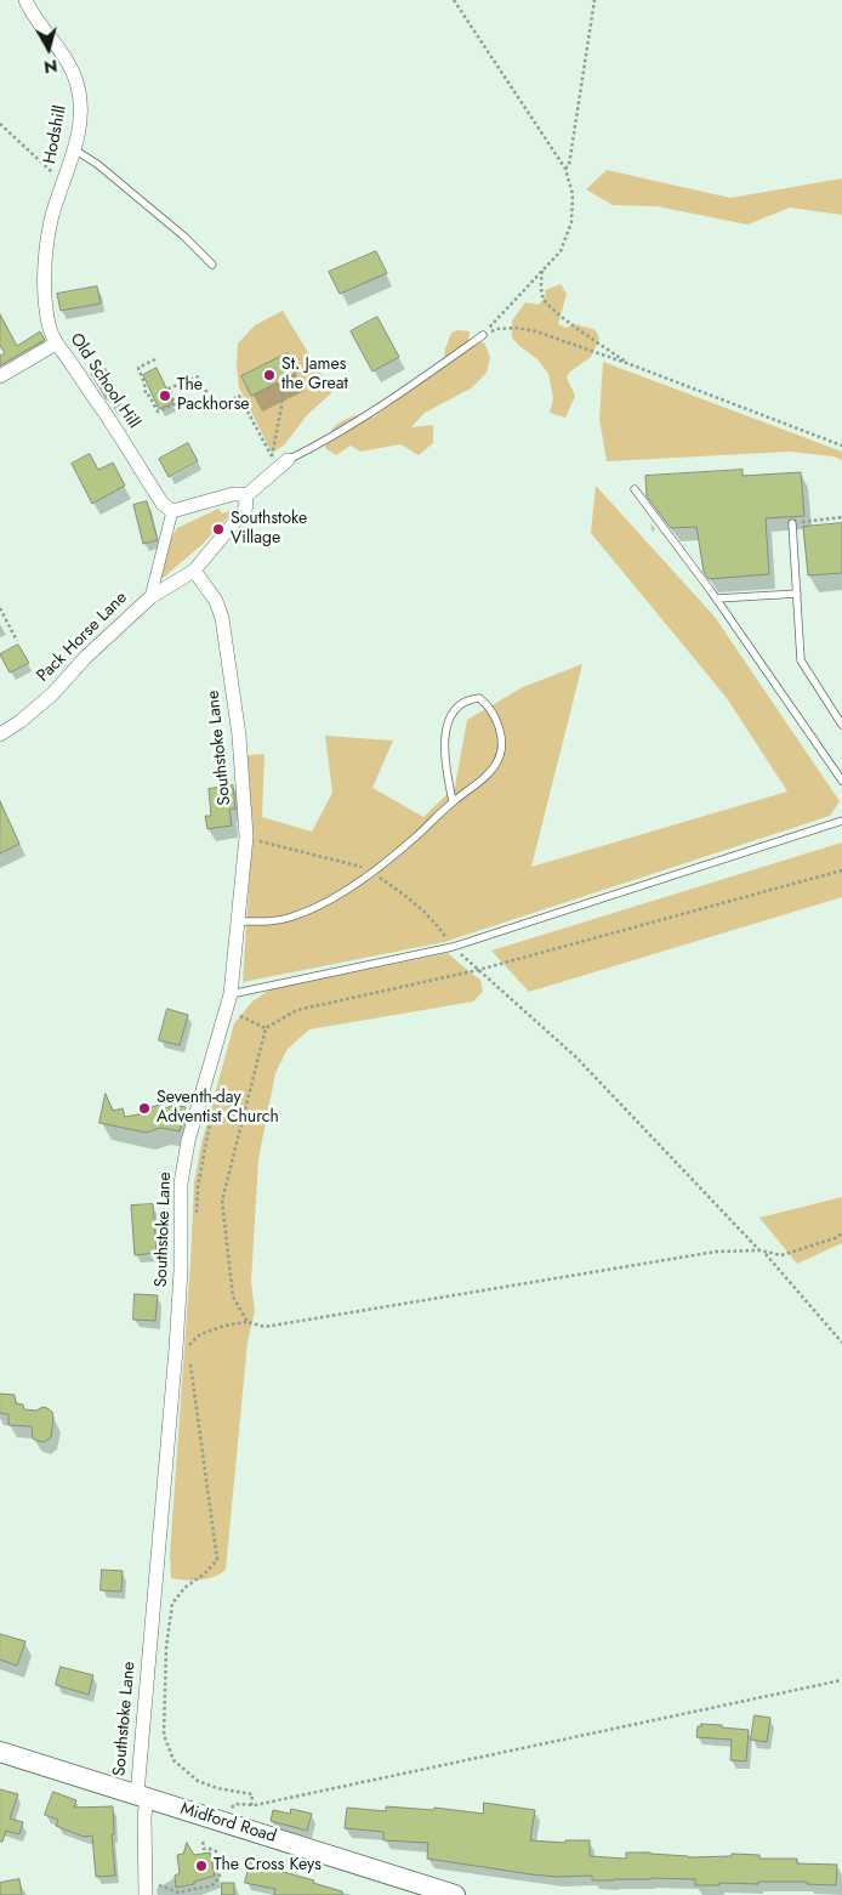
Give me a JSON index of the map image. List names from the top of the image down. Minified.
{"streets":{"main road":["Midford Road"],"street":["Hodshill","Old School Hill","Pack Horse Lane","Southstoke Lane"]},"crossings":[["Hodshill","Old School Hill"],["Pack Horse Lane","Southstoke Lane"],["Southstoke Lane","Midford Road"]],"places":["St. James the Great","The Packhorse","Southstoke Village","Seventh-day Adventist Church","The Cross Keys"],"north":"bottom"}
